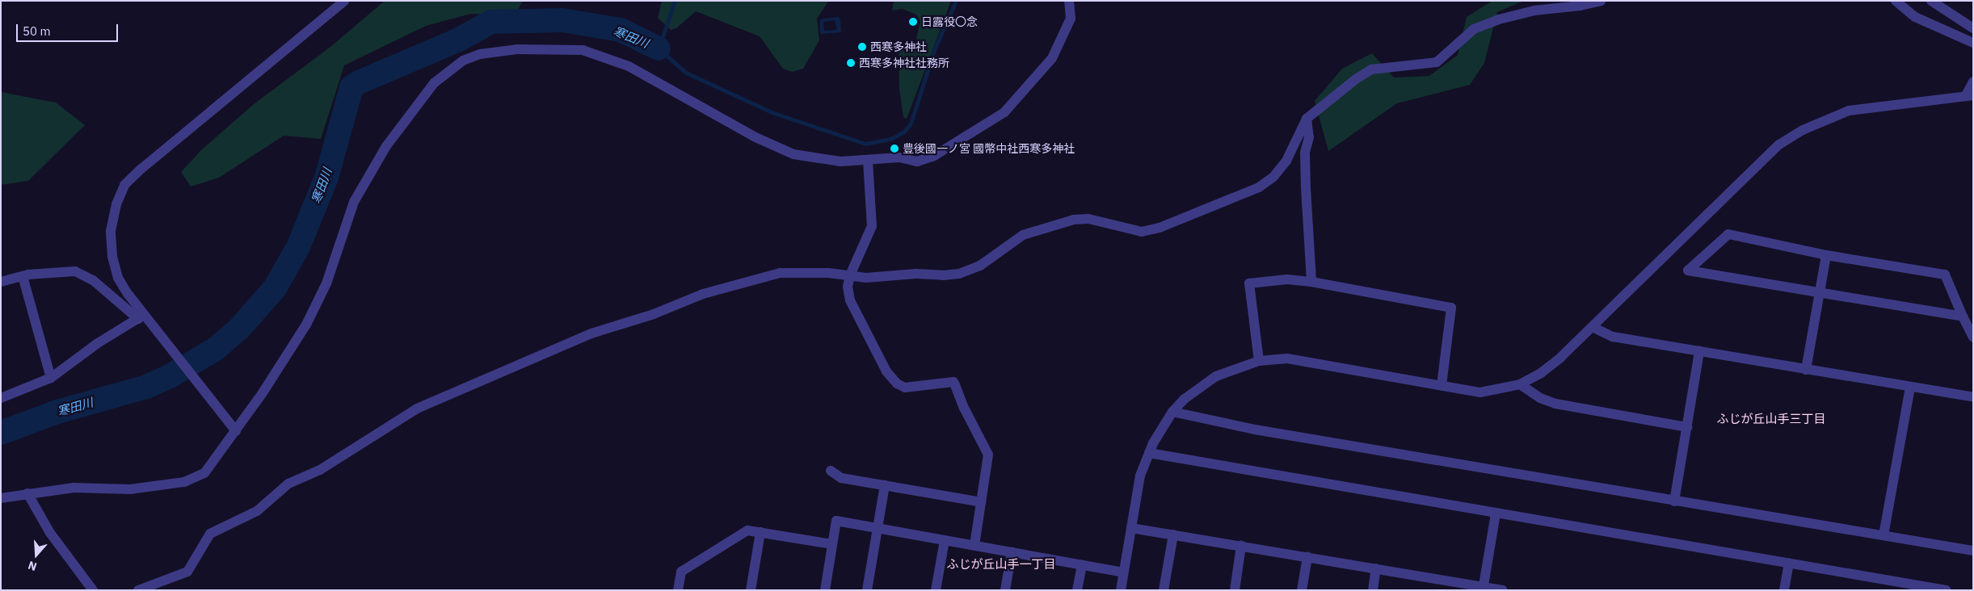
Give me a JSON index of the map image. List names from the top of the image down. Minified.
{"districts":["ふじが丘山手三丁目","ふじが丘山手一丁目"],"water":["寒田川"],"places":["日露役〇念","西寒多神社","西寒多神社社務所","豊後國一ノ宮 國幣中社西寒多神社"],"scale_bar":"50 m","north":"bottom"}
